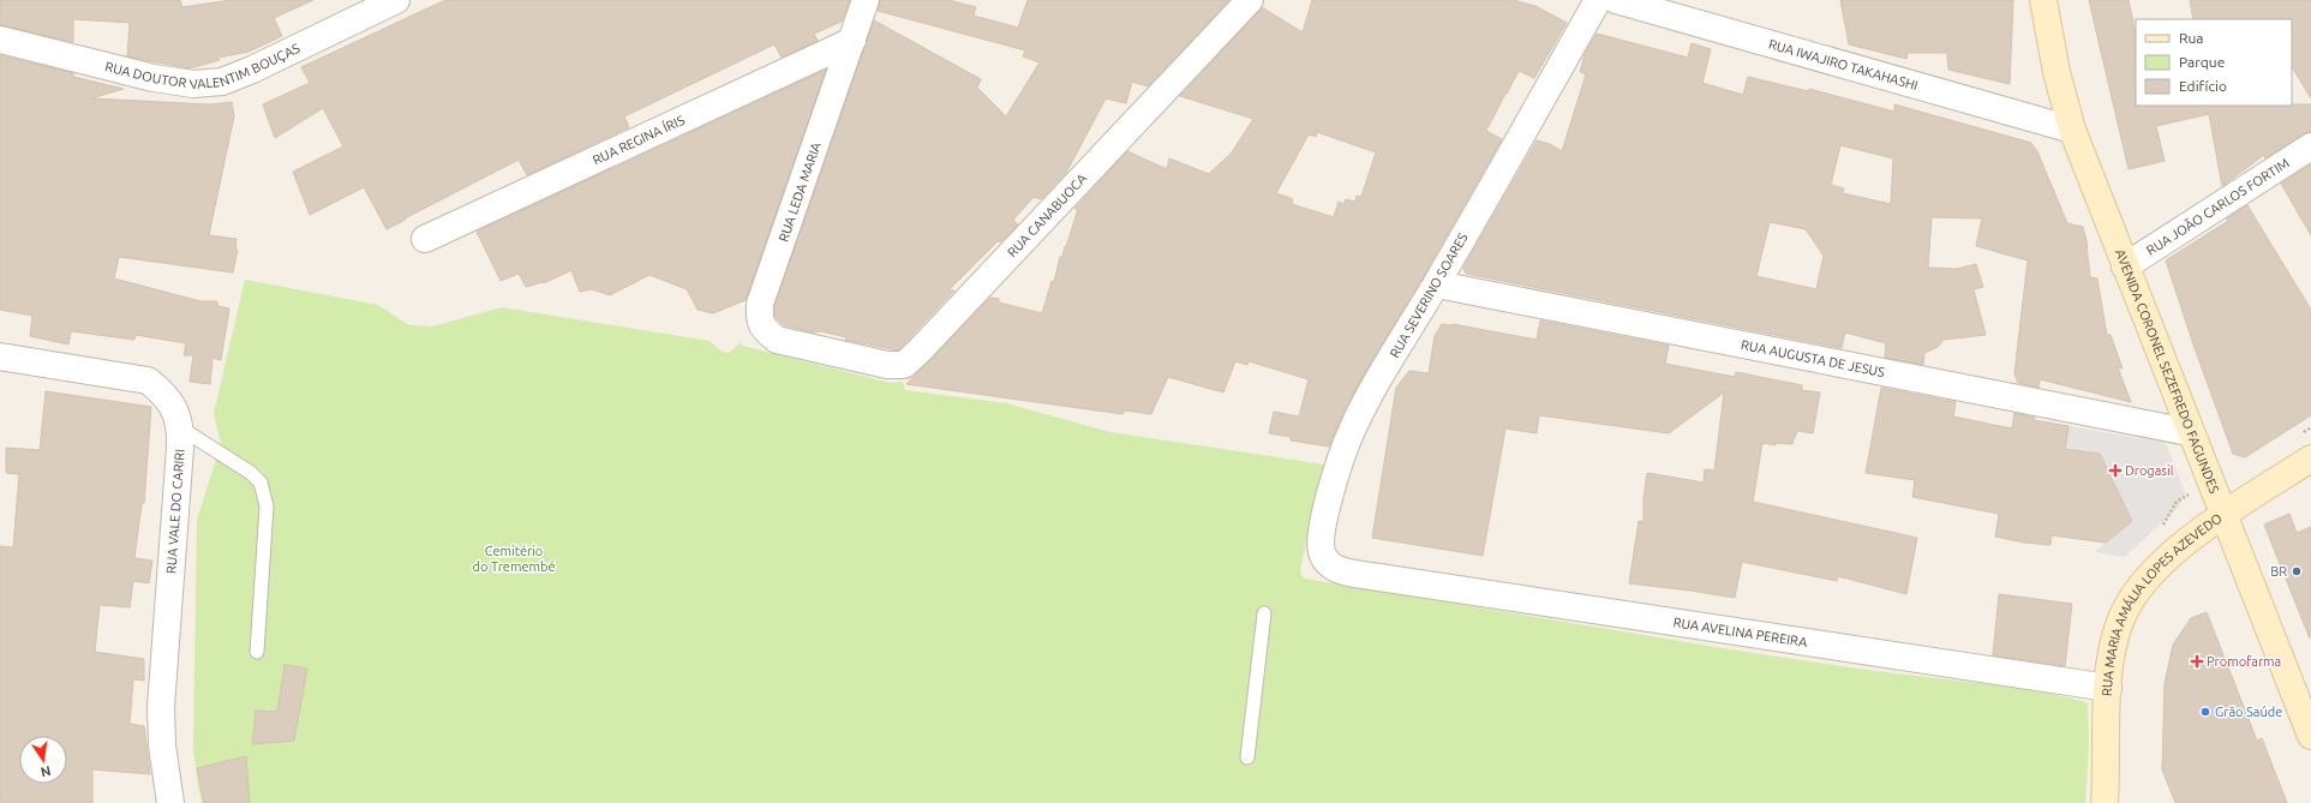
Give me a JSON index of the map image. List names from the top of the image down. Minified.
{"streets":{"main road":["AVENIDA CORONEL SEZEFREDO FAGUNDES","RUA MARIA AMÁLIA LOPES AZEVEDO"],"street":["RUA DOUTOR VALENTIM BOUÇAS","RUA IWAJIRO TAKAHASHI","RUA REGINA ÍRIS","RUA LEDA MARIA","RUA JOÃO CARLOS FORTIM","RUA CANABUOCA","RUA SEVERINO SOARES","RUA AUGUSTA DE JESUS","RUA VALE DO CARIRI","RUA AVELINA PEREIRA"]},"crossings":[["RUA IWAJIRO TAKAHASHI","AVENIDA CORONEL SEZEFREDO FAGUNDES"],["RUA REGINA ÍRIS","RUA LEDA MARIA"],["RUA LEDA MARIA","RUA CANABUOCA"],["RUA JOÃO CARLOS FORTIM","AVENIDA CORONEL SEZEFREDO FAGUNDES"],["RUA SEVERINO SOARES","RUA AUGUSTA DE JESUS"],["RUA SEVERINO SOARES","RUA AVELINA PEREIRA"],["RUA AUGUSTA DE JESUS","AVENIDA CORONEL SEZEFREDO FAGUNDES"],["AVENIDA CORONEL SEZEFREDO FAGUNDES","RUA MARIA AMÁLIA LOPES AZEVEDO"],["RUA MARIA AMÁLIA LOPES AZEVEDO","RUA AVELINA PEREIRA"]],"parks":["Cemitério do Tremembé"],"places":{"health":["Drogasil","Promofarma"],"other":["BR","Grão Saúde"]},"legend":["Rua","Parque","Edifício"],"north":"bottom"}
